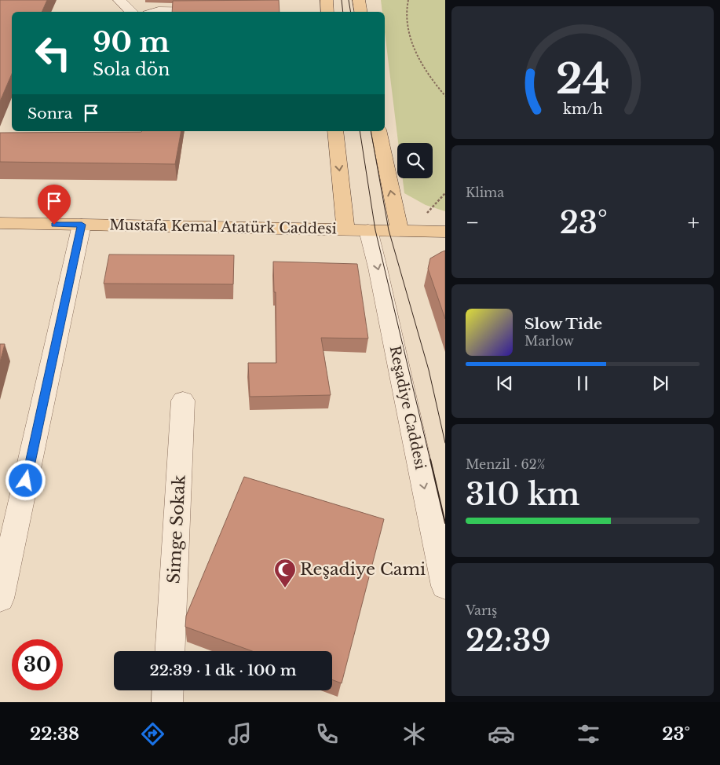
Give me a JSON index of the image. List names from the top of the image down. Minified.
{"streets":{"main road":["Mustafa Kemal Atatürk Caddesi"],"street":["Reşadiye Caddesi","Simge Sokak"]},"crossings":[["Mustafa Kemal Atatürk Caddesi","Reşadiye Caddesi"]],"one_way":["Reşadiye Caddesi"],"places":{"mosque":["Reşadiye Cami"]},"page":{"turn":["90 m","Sola dön"],"then":"Sonra","tile":["Klima",["Menzil · 62%","310 km"],["Varış","22:39"]],"heat":["−","23°","+"],"song":["Slow Tide","Marlow"],"limit":"30","trip":"22:39 · 1 dk · 100 m","tabs":["22:38","23°"],"gauge":["24","km/h"]}}
